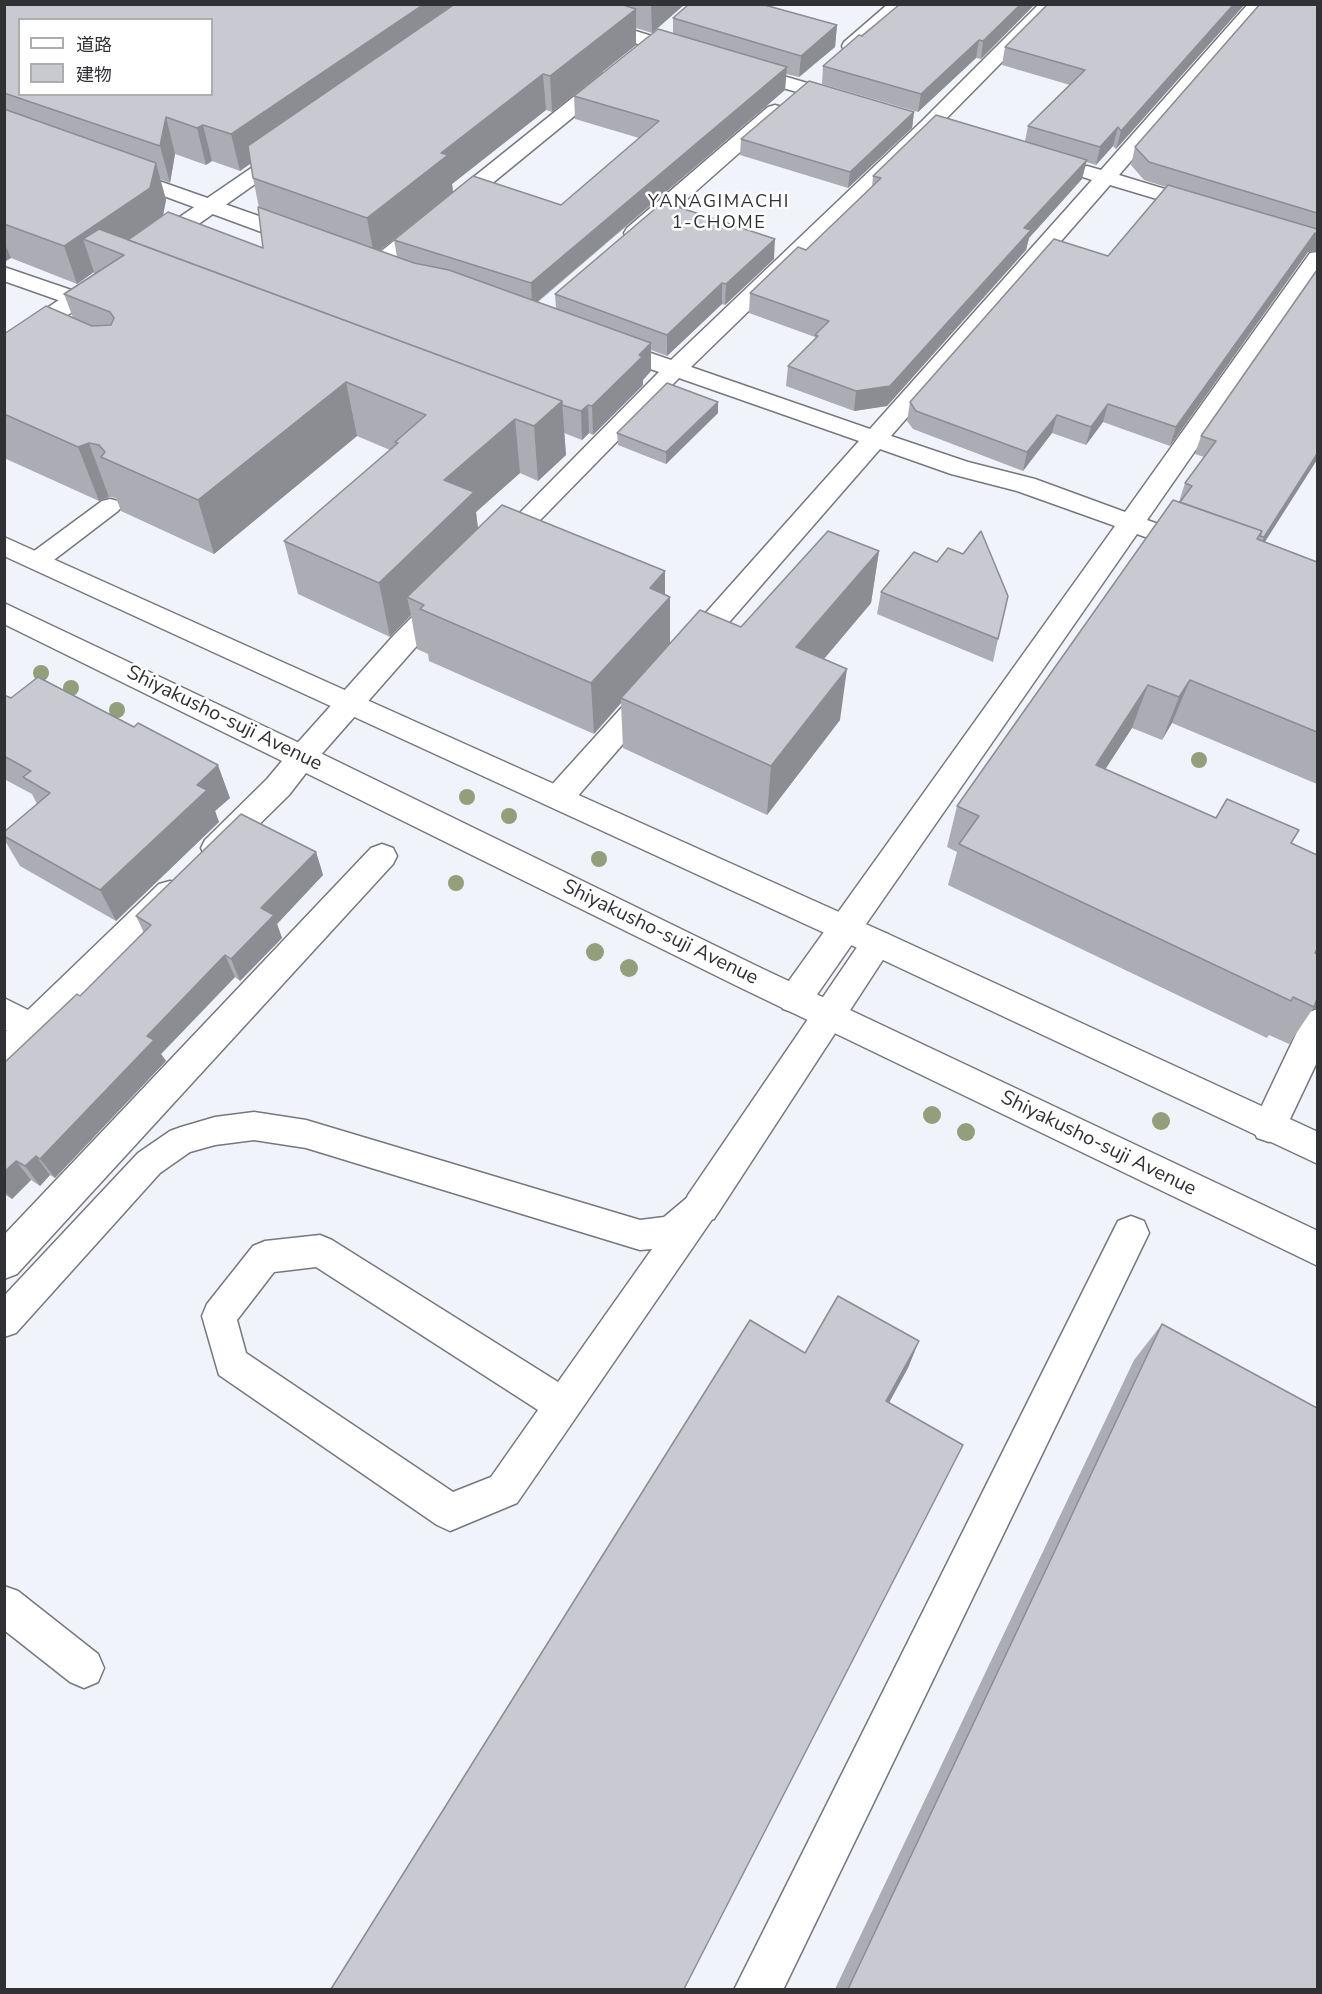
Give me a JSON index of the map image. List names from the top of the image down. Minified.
{"streets":{"street":["Shiyakusho-suji Avenue"]},"districts":["YANAGIMACHI 1-CHOME"],"legend":["道路","建物"]}
